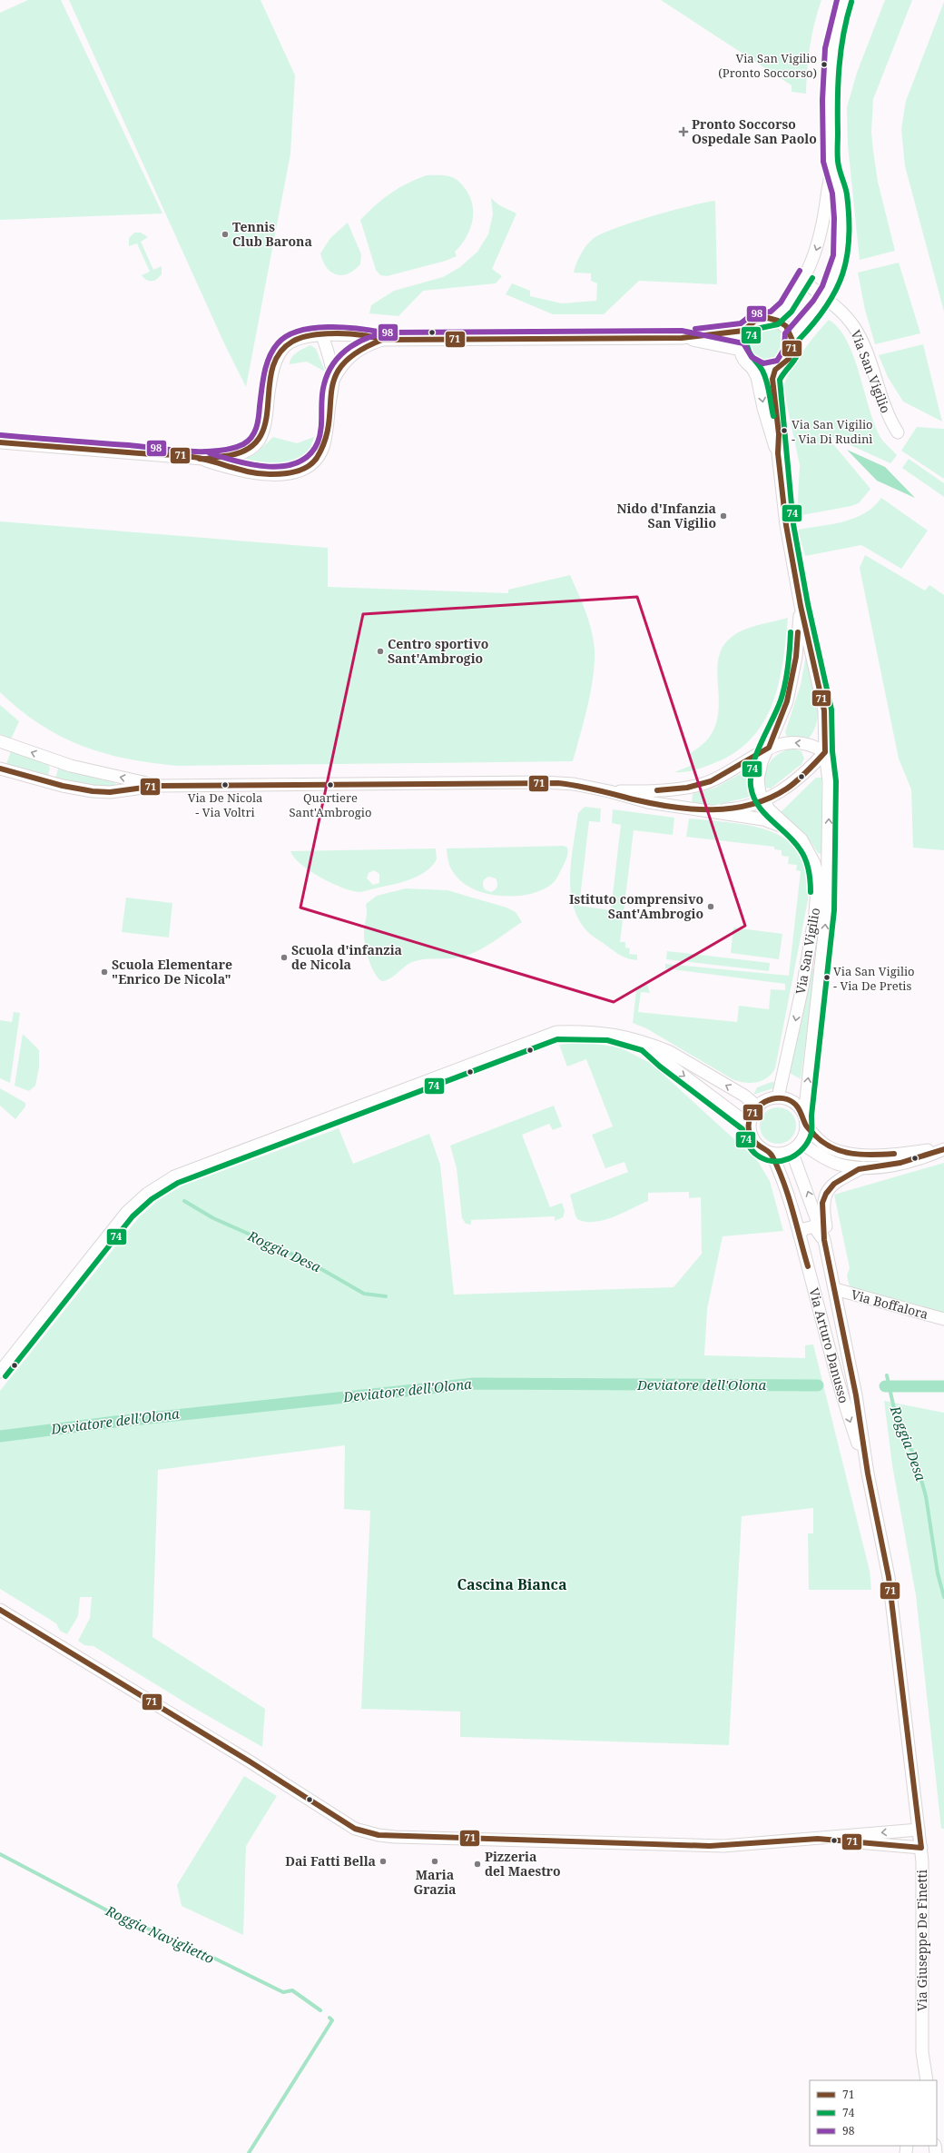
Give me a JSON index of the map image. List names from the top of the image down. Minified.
{"streets":{"street":["Via San Vigilio","Via Boffalora","Via Arturo Danusso","Via Giuseppe De Finetti"]},"crossings":[["Via San Vigilio","Via Arturo Danusso"],["Via Boffalora","Via Arturo Danusso"],["Via Arturo Danusso","Via Giuseppe De Finetti"]],"districts":["Cascina Bianca"],"water":["Roggia Desa","Deviatore dell'Olona","Roggia Naviglietto"],"places":{"other":["Via San Vigilio (Pronto Soccorso)","Tennis Club Barona","Via San Vigilio - Via Di Rudinì","Nido d'Infanzia San Vigilio","Centro sportivo Sant'Ambrogio","Via De Nicola - Via Voltri","Quartiere Sant'Ambrogio","Istituto comprensivo Sant'Ambrogio","Scuola d'infanzia de Nicola","Scuola Elementare \"Enrico De Nicola\"","Via San Vigilio - Via De Pretis","Dai Fatti Bella","Maria Grazia","Pizzeria del Maestro"],"health":["Pronto Soccorso Ospedale San Paolo"]},"lines":["transit line 98","transit line 74","transit line 71"],"legend":["71","74","98"]}
